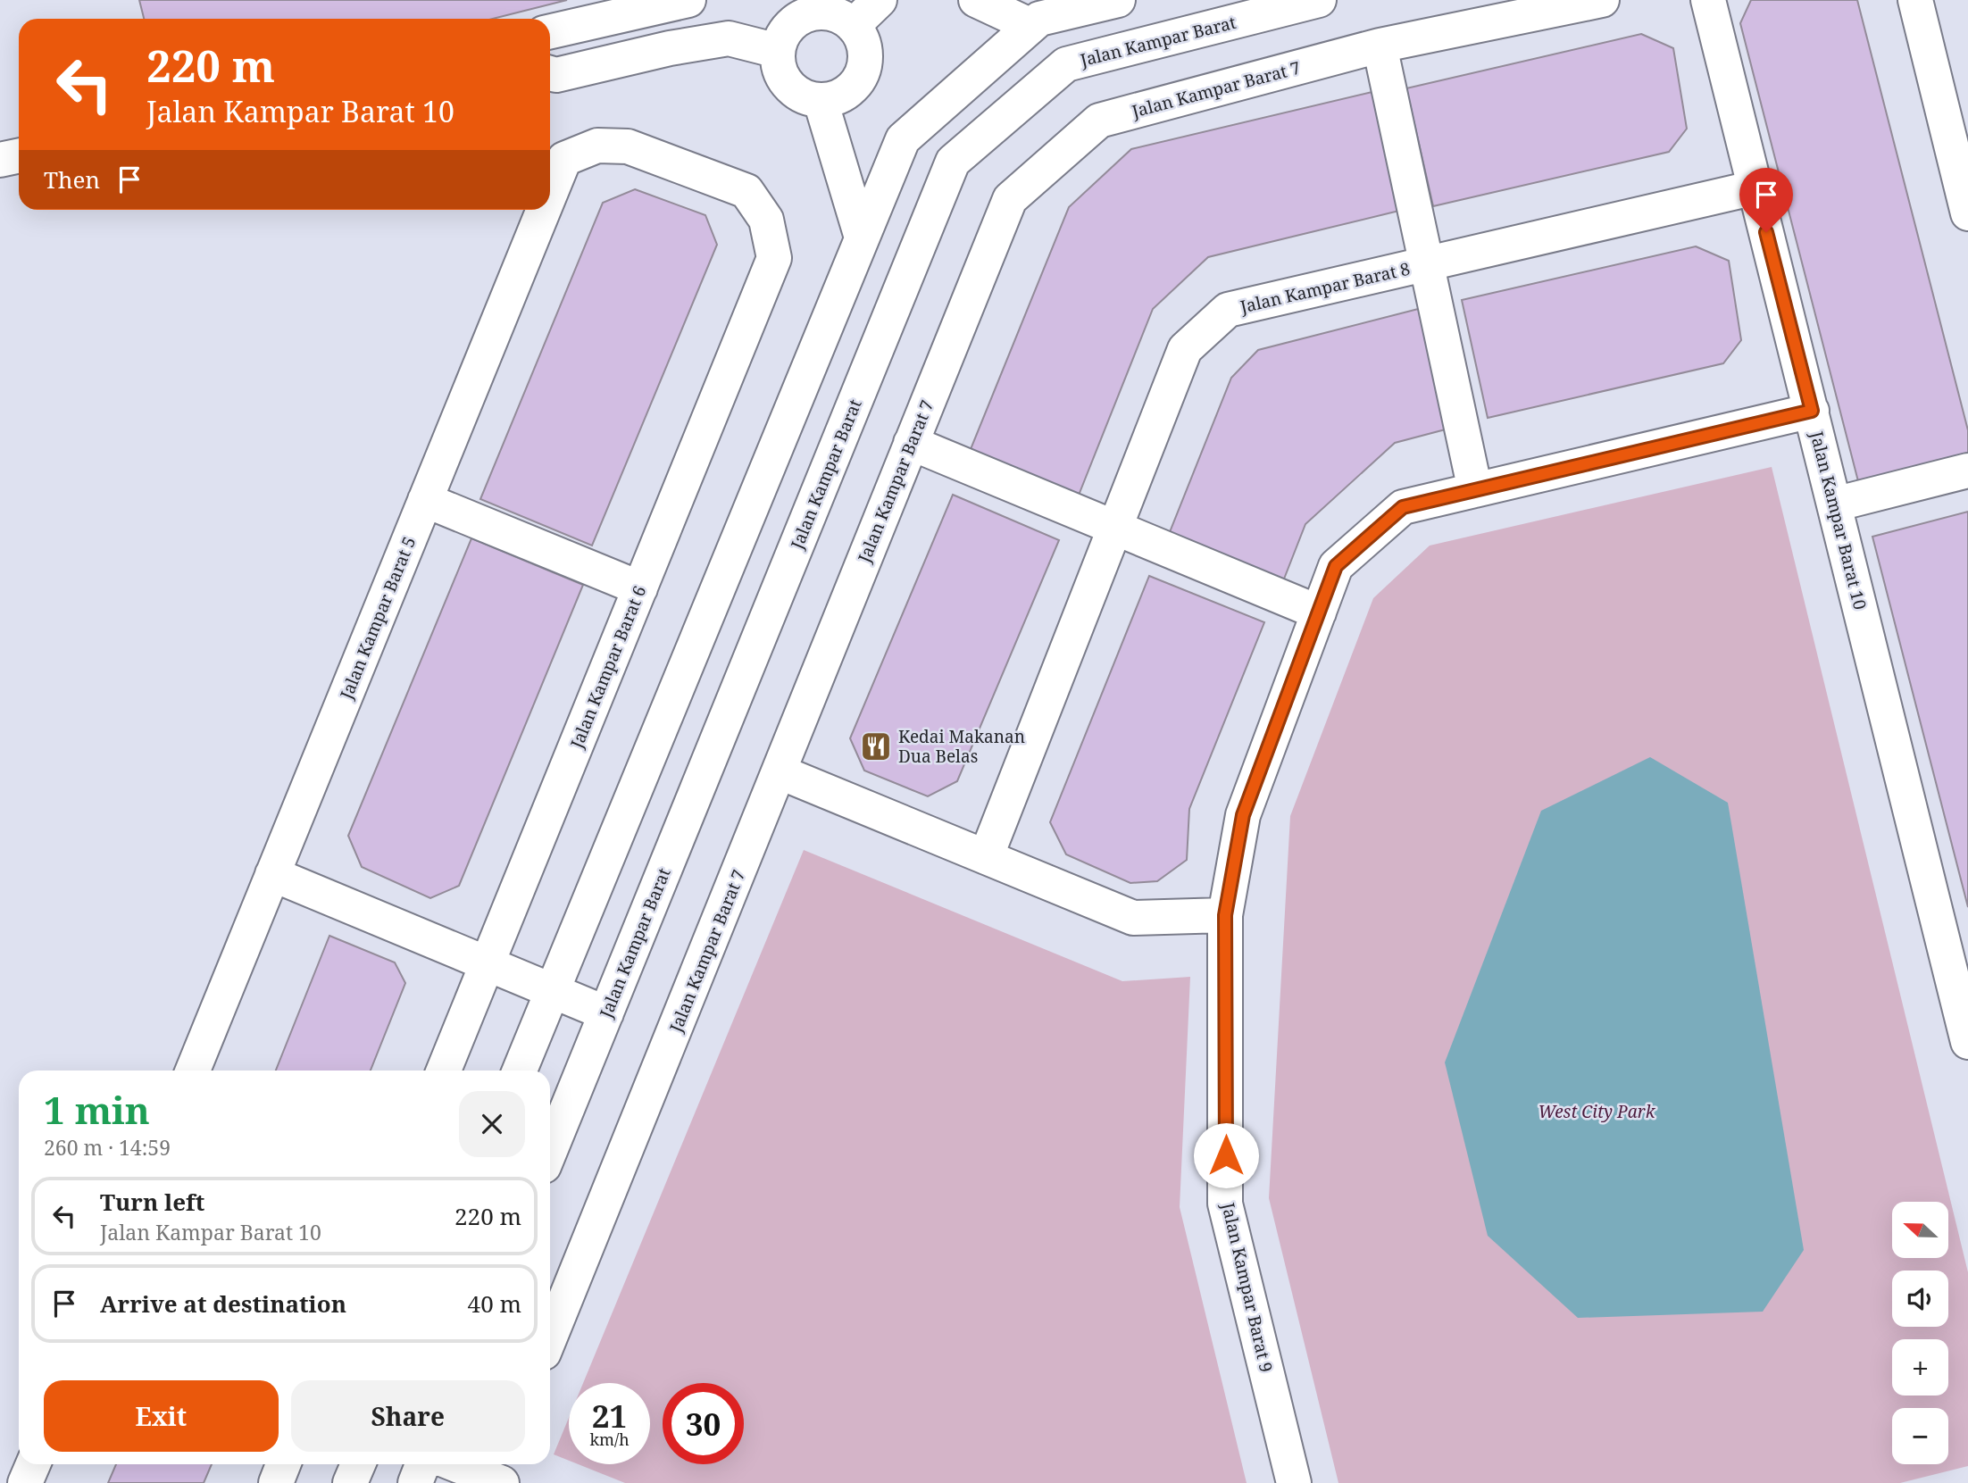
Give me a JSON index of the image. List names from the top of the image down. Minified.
{"streets":{"street":["Jalan Kampar Barat","Jalan Kampar Barat 7","Jalan Kampar Barat 8","Jalan Kampar Barat 10","Jalan Kampar Barat 5","Jalan Kampar Barat 6","Jalan Kampar Barat 9"]},"crossings":[["Jalan Kampar Barat 8","Jalan Kampar Barat 10"],["Jalan Kampar Barat 10","Jalan Kampar Barat 9"],["Jalan Kampar Barat 5","Jalan Kampar Barat 6"]],"parks":["West City Park"],"places":{"restaurant":["Kedai Makanan Dua Belas"]},"north":"left","page":{"turn":["220 m","Jalan Kampar Barat 10"],"then":"Then","heading":["1 min","260 m · 14:59"],"list":[{"name":"Turn left","note":"Jalan Kampar Barat 10","value":"220 m"},{"name":"Arrive at destination","value":"40 m"}],"map_buttons":["+","−"],"buttons":["Exit","Share"],"speed":"21 km/h","limit":"30"}}
